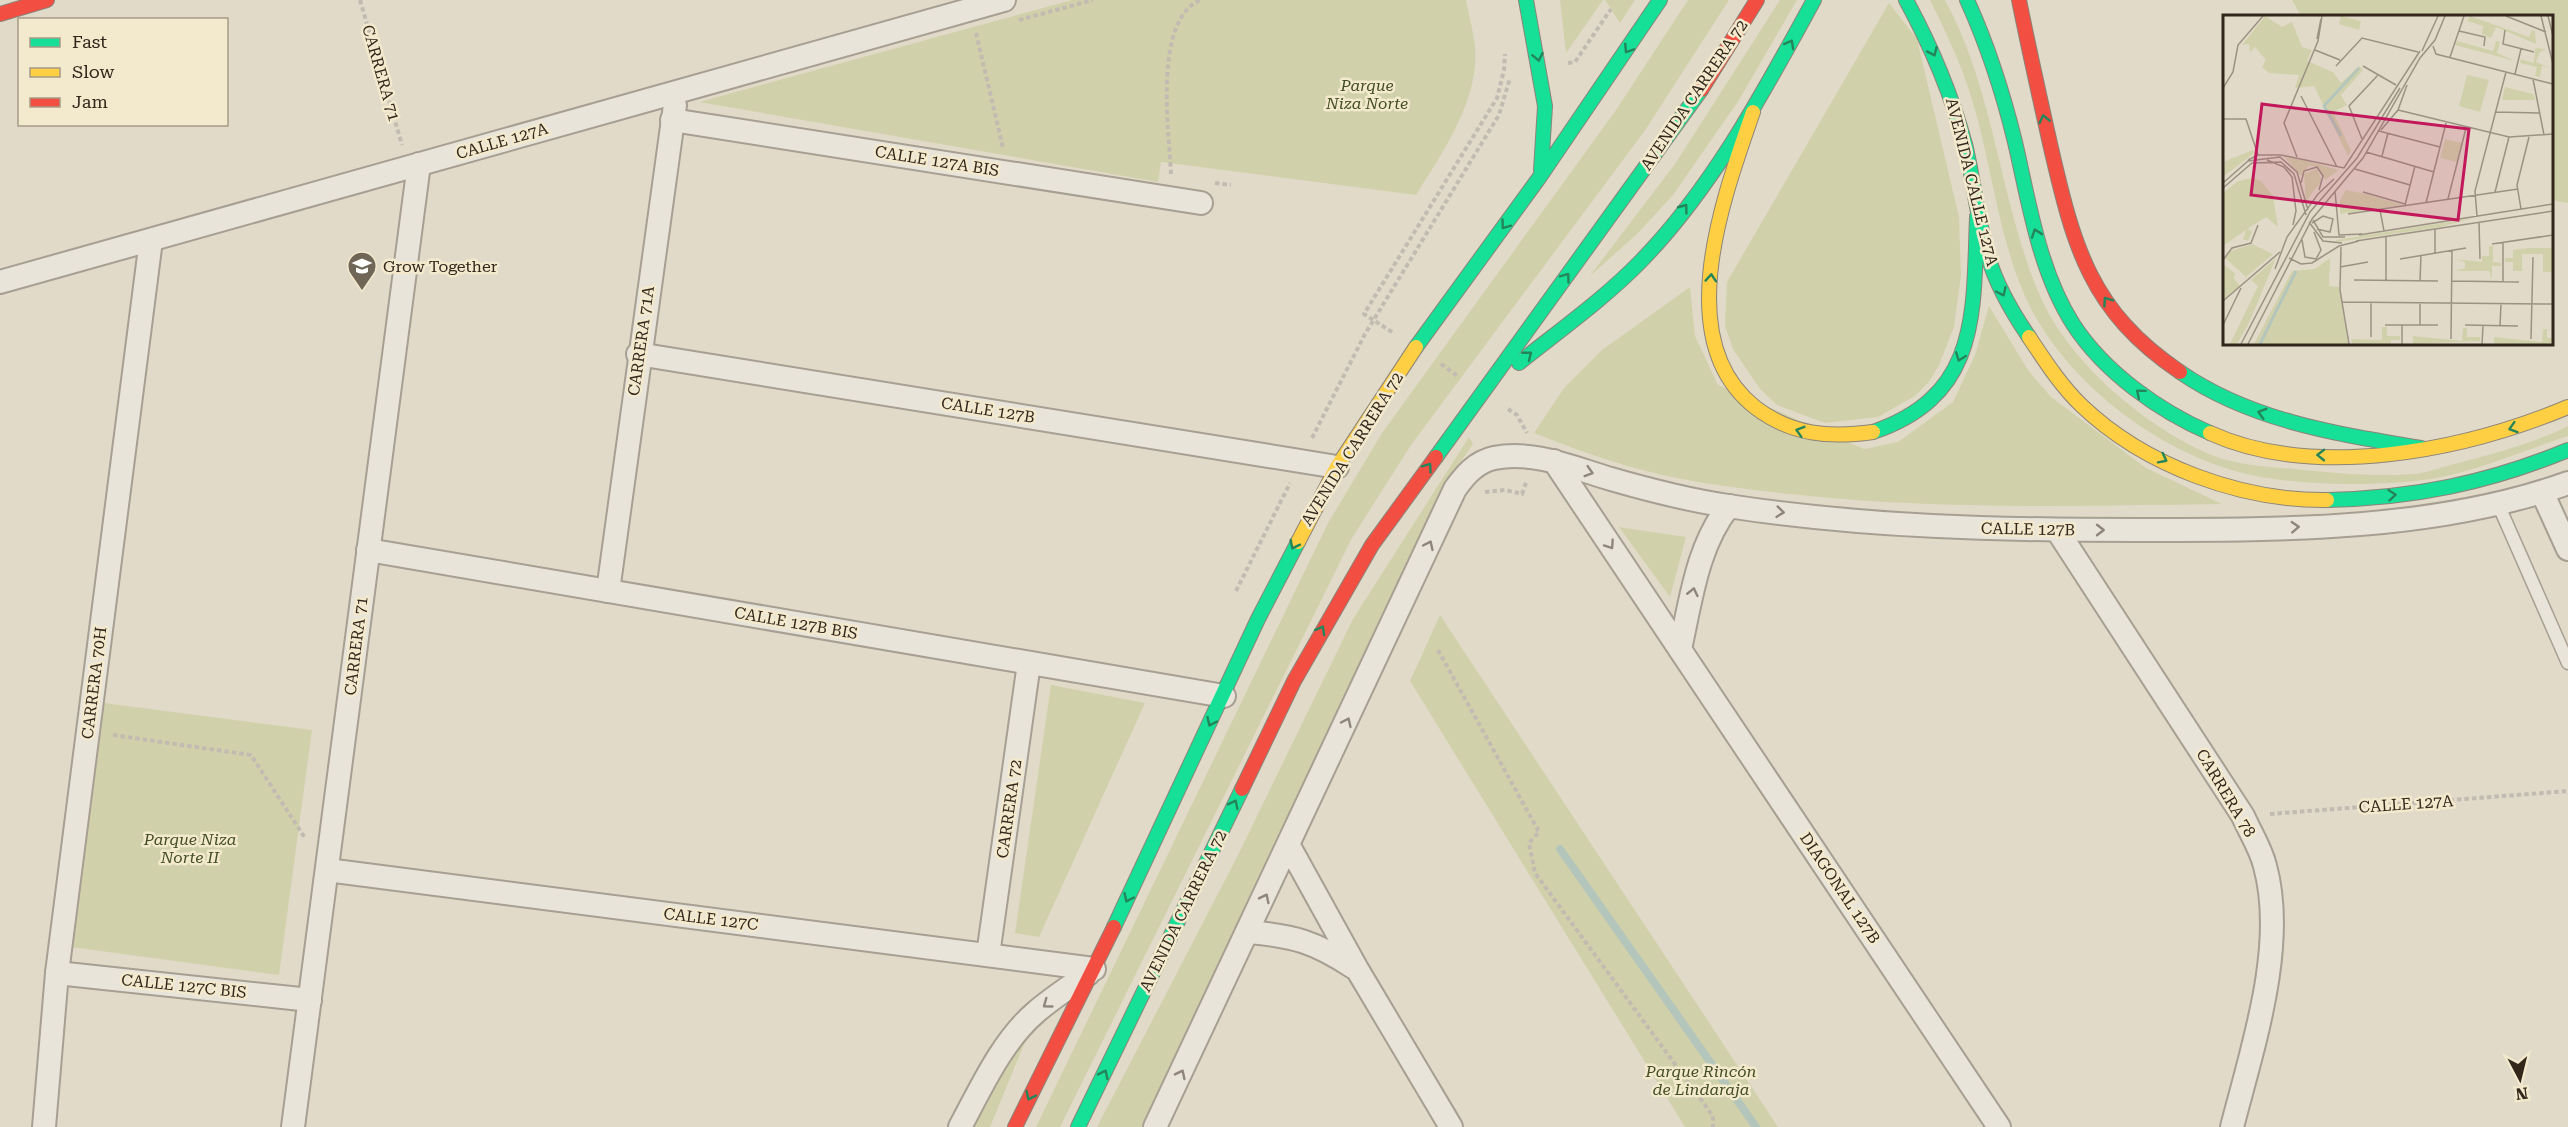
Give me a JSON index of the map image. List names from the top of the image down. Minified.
{"streets":{"main road":["AVENIDA CARRERA 72","AVENIDA CALLE 127A"],"street":["CARRERA 71","CALLE 127A","CALLE 127A BIS","CARRERA 71A","CALLE 127B","CALLE 127B BIS","CARRERA 70H","CARRERA 78","CARRERA 72","DIAGONAL 127B","CALLE 127C","CALLE 127C BIS"]},"crossings":[["CARRERA 71","CALLE 127A"],["CARRERA 71","CALLE 127B BIS"],["CARRERA 71","CALLE 127C"],["CARRERA 71","CALLE 127C BIS"],["AVENIDA CARRERA 72","CALLE 127B"],["AVENIDA CARRERA 72","CALLE 127B BIS"],["AVENIDA CARRERA 72","CALLE 127C"],["CALLE 127A","CARRERA 71A"],["CALLE 127A","CARRERA 70H"],["CALLE 127A","CARRERA 78"],["CALLE 127A BIS","CARRERA 71A"],["CARRERA 71A","CALLE 127B"],["CARRERA 71A","CALLE 127B BIS"],["CALLE 127B","CARRERA 78"],["CALLE 127B","DIAGONAL 127B"],["CALLE 127B BIS","CARRERA 72"],["CARRERA 70H","CALLE 127C BIS"],["CARRERA 72","CALLE 127C"]],"one_way":["AVENIDA CALLE 127A","CALLE 127B"],"parks":["Parque Niza Norte","Parque Niza Norte II","Parque Rincón de Lindaraja"],"places":{"school or university":["Grow Together"]},"legend":["Fast","Slow","Jam"],"north":"bottom"}
